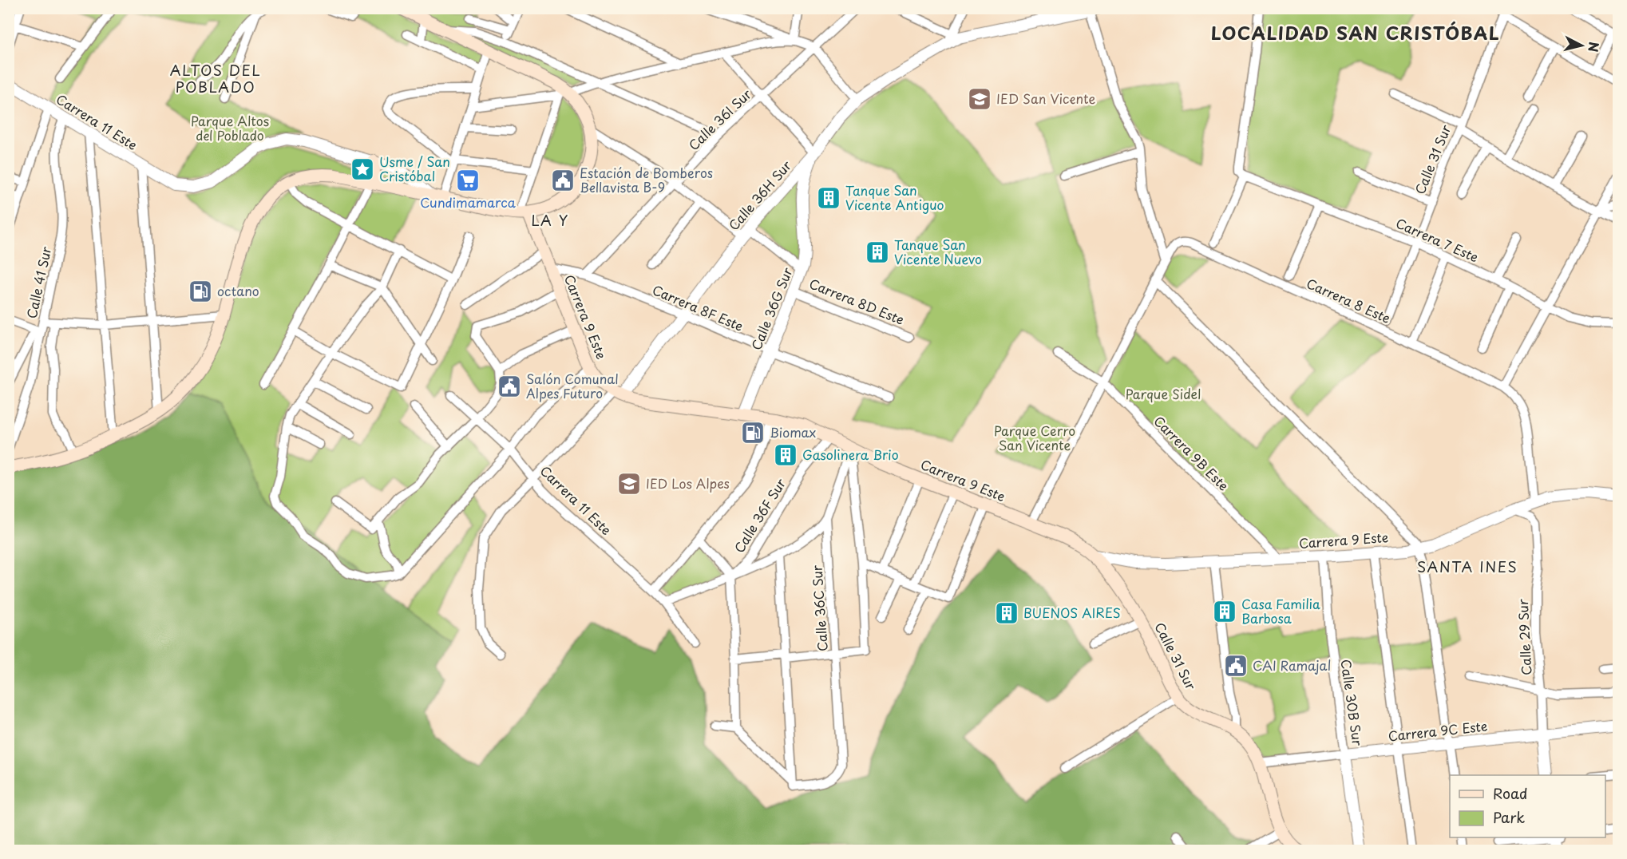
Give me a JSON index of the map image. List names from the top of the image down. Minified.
{"streets":{"main road":["Calle 31 Sur","Carrera 9 Este"],"street":["Calle 36I Sur","Carrera 11 Este","Calle 36H Sur","Carrera 7 Este","Calle 41 Sur","Carrera 8 Este","Carrera 8D Este","Carrera 8F Este","Calle 36G Sur","Carrera 9B Este","Calle 36F Sur","Calle 36C Sur","Calle 29 Sur","Calle 30B Sur","Carrera 9C Este"]},"crossings":[["Calle 36I Sur","Carrera 8F Este"],["Carrera 11 Este","Calle 36H Sur"],["Carrera 11 Este","Calle 41 Sur"],["Calle 31 Sur","Carrera 7 Este"],["Calle 31 Sur","Carrera 9 Este"],["Calle 31 Sur","Carrera 9C Este"],["Calle 36H Sur","Carrera 8F Este"],["Calle 36H Sur","Calle 36G Sur"],["Calle 36H Sur","Carrera 9 Este"],["Carrera 8 Este","Carrera 9 Este"],["Carrera 8D Este","Calle 36G Sur"],["Carrera 8F Este","Calle 36G Sur"],["Carrera 8F Este","Carrera 9 Este"],["Calle 36G Sur","Carrera 9 Este"],["Carrera 9 Este","Carrera 9B Este"],["Carrera 9 Este","Calle 36F Sur"],["Carrera 9 Este","Calle 36C Sur"],["Carrera 9 Este","Calle 29 Sur"],["Carrera 9 Este","Calle 30B Sur"],["Calle 29 Sur","Carrera 9C Este"],["Calle 30B Sur","Carrera 9C Este"]],"districts":["LOCALIDAD SAN CRISTÓBAL","ALTOS DEL POBLADO","LA Y","SANTA INES"],"parks":["Parque Altos del Poblado","Parque Sidel","Parque Cerro San Vicente"],"places":{"school or university":["IED San Vicente","IED Los Alpes"],"place":["Usme / San Cristóbal"],"supermarket":["Cundimamarca"],"public building":["Estación de Bomberos Bellavista B-9","Salón Comunal Alpes Futuro","CAI Ramajal"],"building":["Tanque San Vicente Antiguo","Tanque San Vicente Nuevo","Gasolinera Brio","Casa Familia Barbosa","BUENOS AIRES"],"fuel station":["octano","Biomax"]},"legend":["Road","Park"],"north":"right"}
